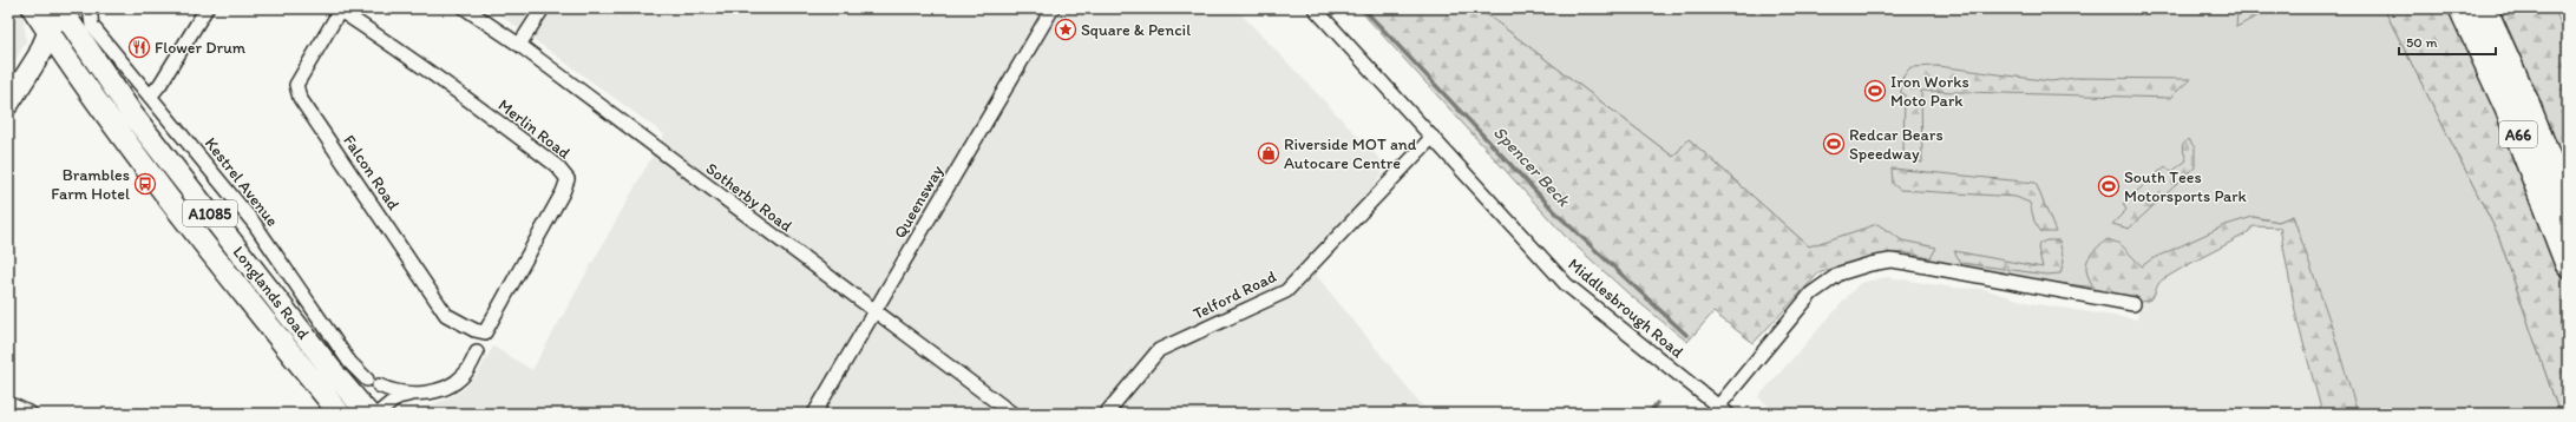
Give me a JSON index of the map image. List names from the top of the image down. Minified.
{"streets":{"highway":["A66"],"main road":["A1085","Longlands Road"],"street":["Merlin Road","Falcon Road","Kestrel Avenue","Sotherby Road","Queensway","Telford Road","Middlesbrough Road"]},"crossings":[["Merlin Road","Falcon Road"],["Sotherby Road","Queensway"],["Telford Road","Middlesbrough Road"]],"water":["Spencer Beck"],"places":{"place":["Square & Pencil"],"restaurant":["Flower Drum"],"sports":["Iron Works Moto Park","Redcar Bears Speedway","South Tees Motorsports Park"],"shop":["Riverside MOT and Autocare Centre"],"bus stop":["Brambles Farm Hotel"]},"scale_bar":"50 m"}
